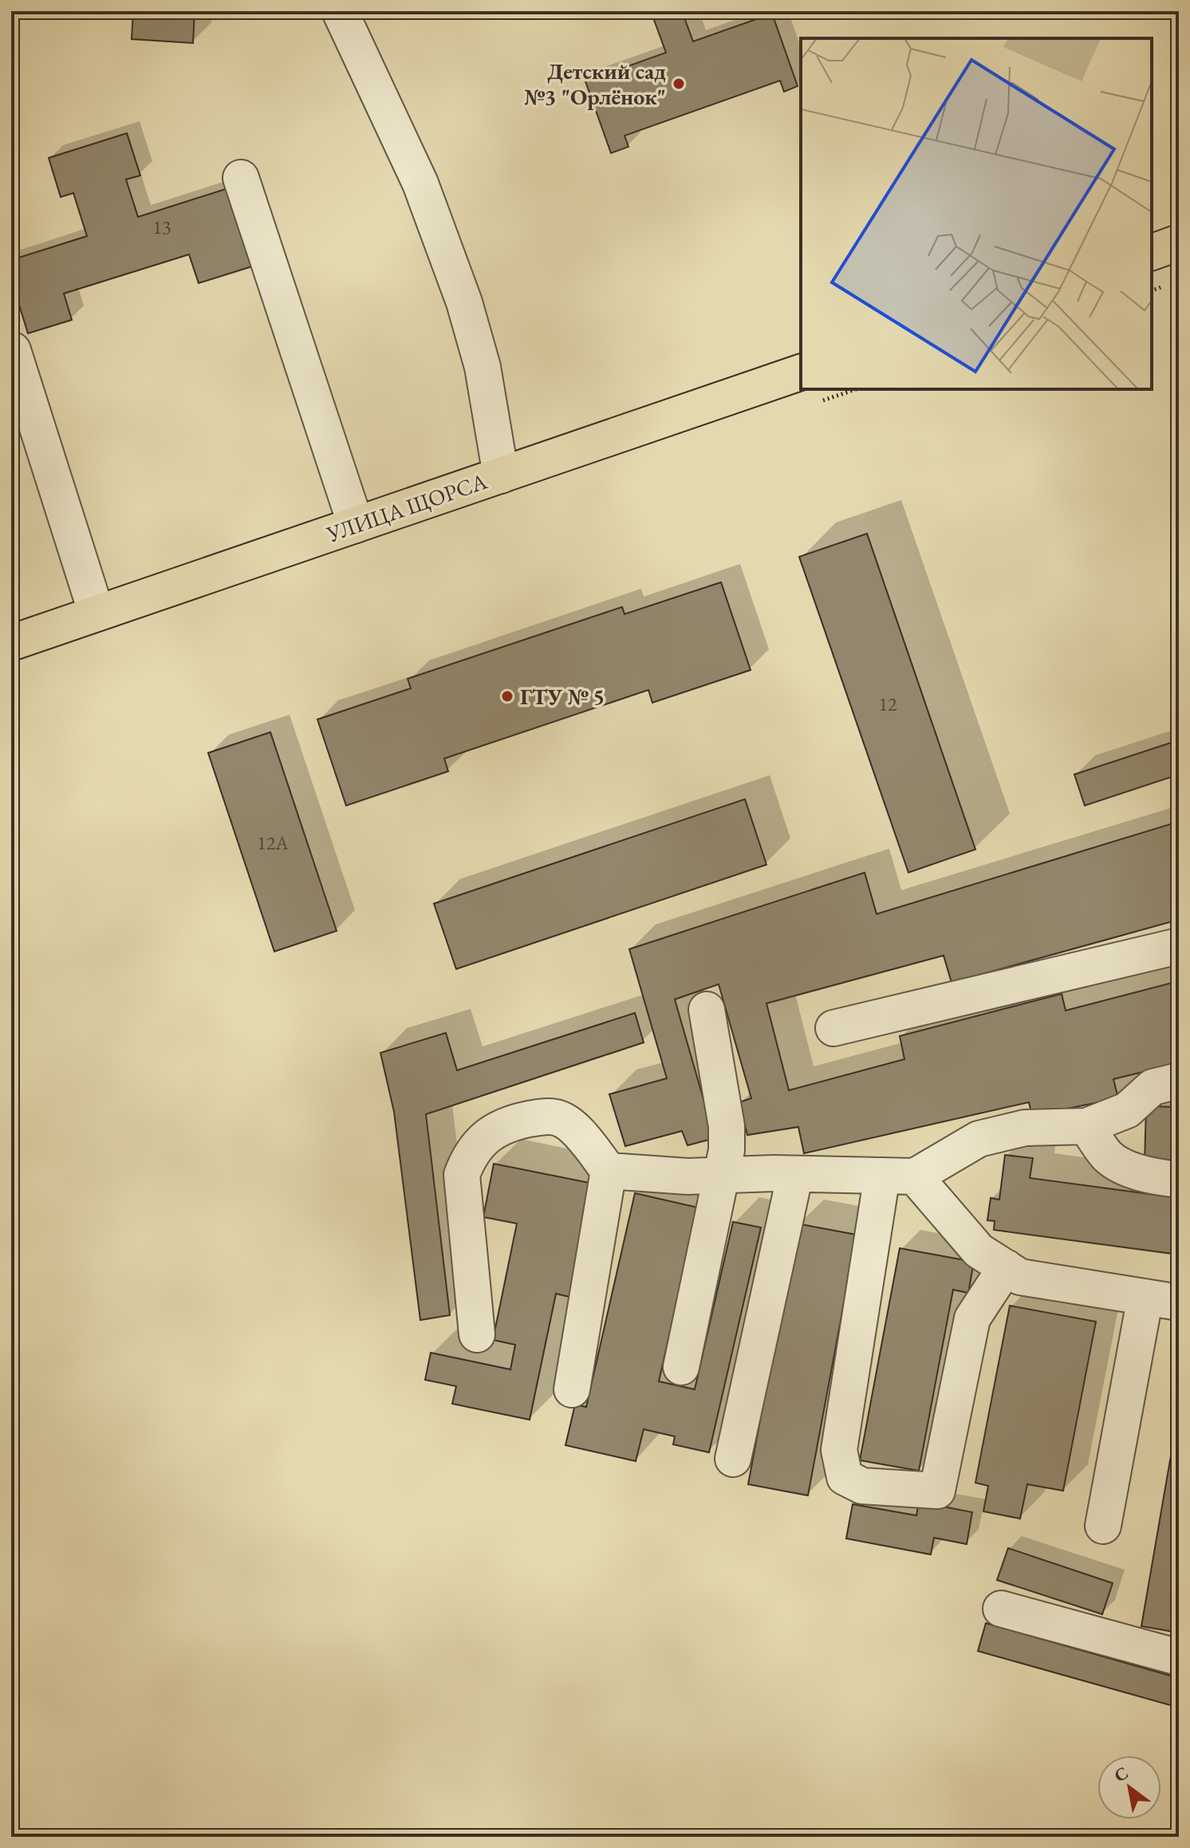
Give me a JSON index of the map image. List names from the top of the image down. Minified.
{"streets":{"main road":["УЛИЦА ЩОРСА"]},"places":["Детский сад №3 \"Орлёнок\"","ГТУ № 5"],"house_numbers":["13","12","12А"],"north":"top left"}
